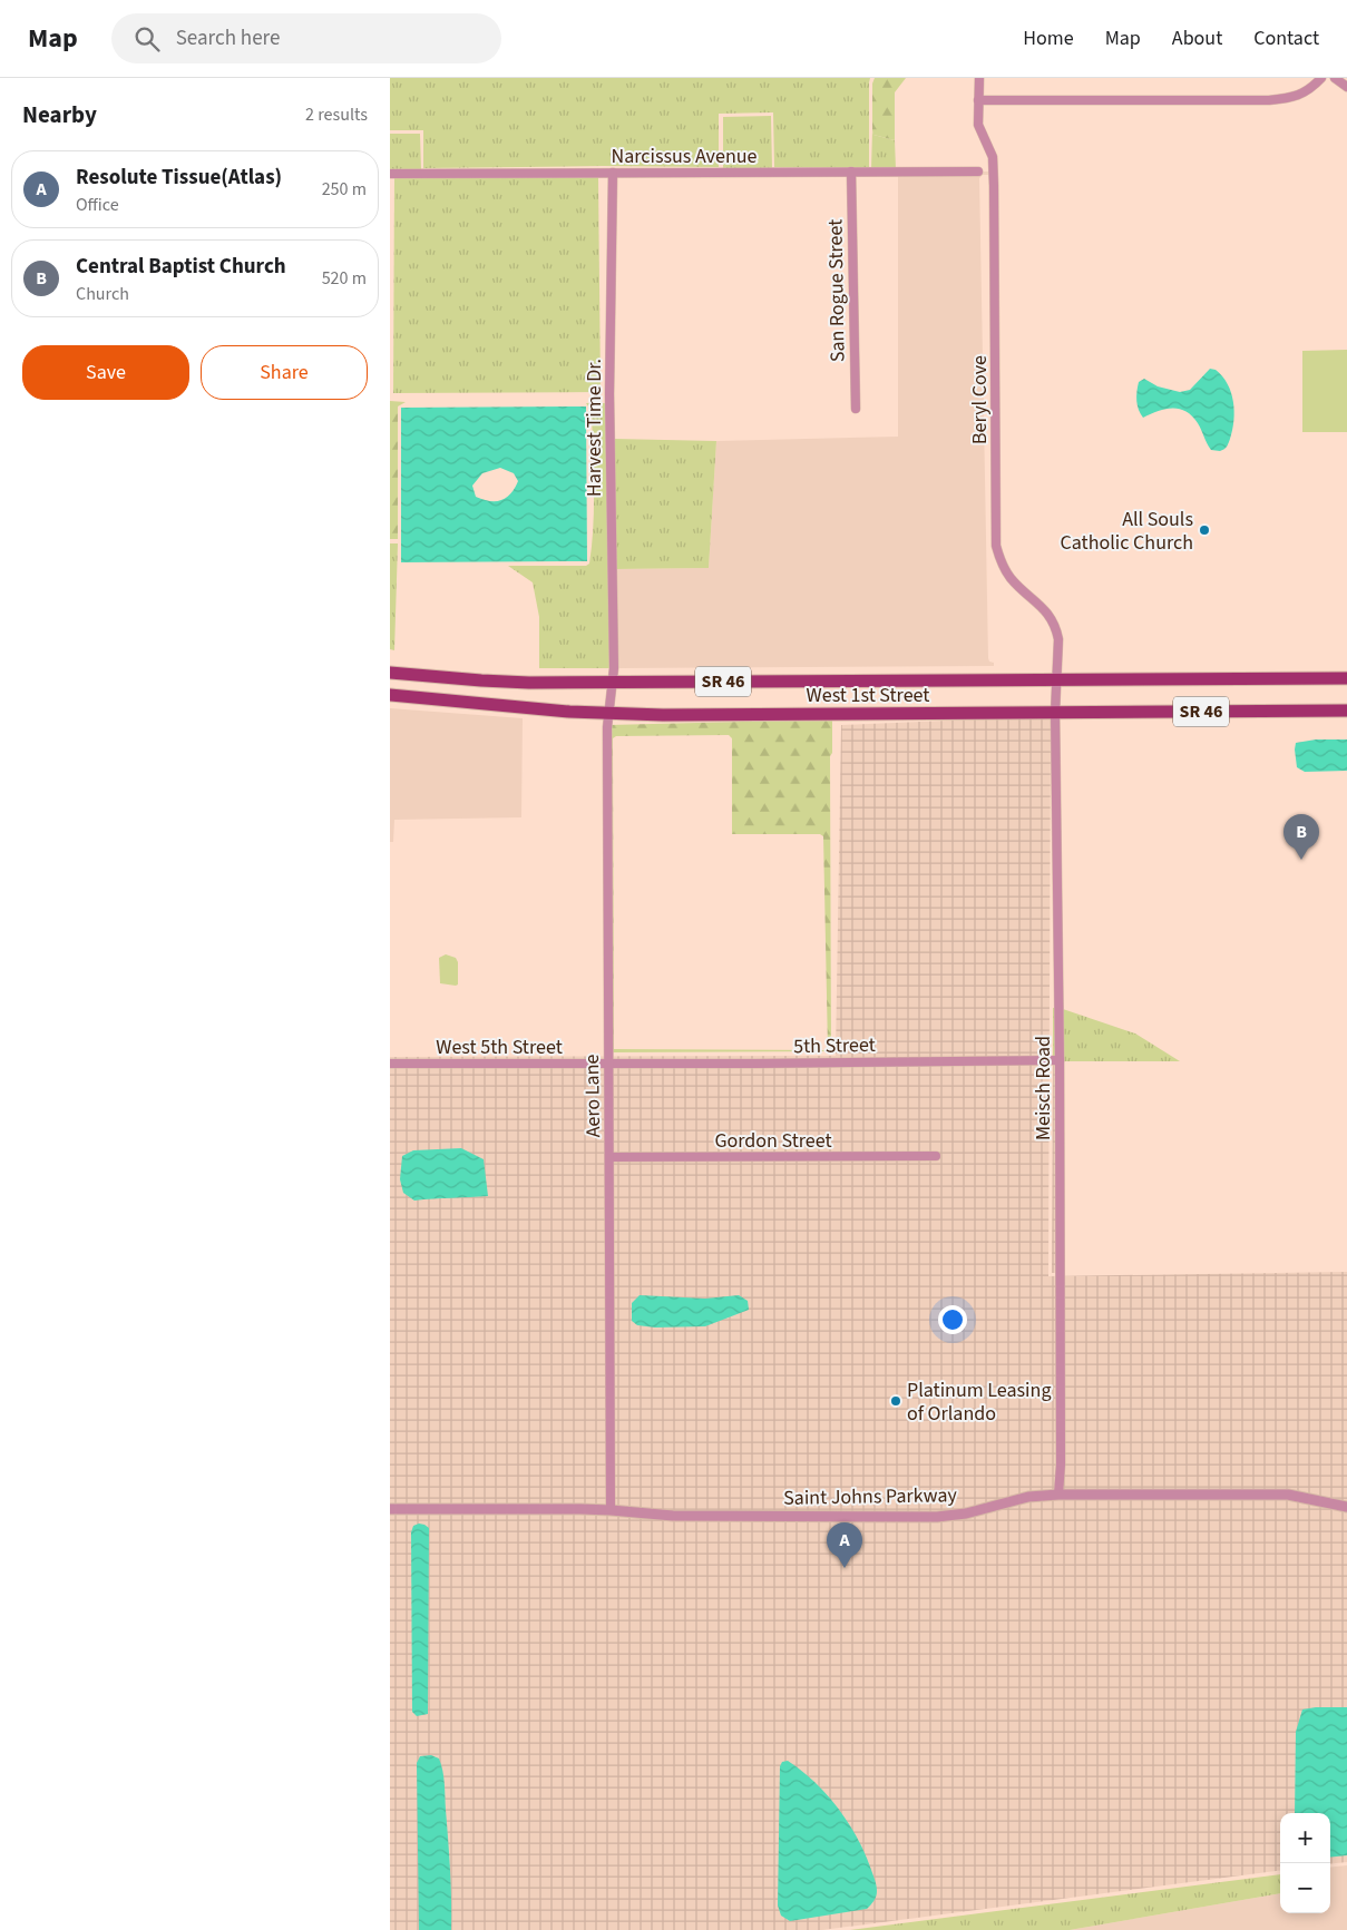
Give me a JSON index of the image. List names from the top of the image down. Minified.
{"streets":{"main road":["SR 46","West 1st Street"],"street":["Narcissus Avenue","San Rogue Street","Beryl Cove","Harvest Time Dr.","5th Street","West 5th Street","Meisch Road","Aero Lane","Gordon Street","Saint Johns Parkway"]},"crossings":[["Narcissus Avenue","San Rogue Street"],["Narcissus Avenue","Harvest Time Dr."],["Beryl Cove","West 1st Street"],["Beryl Cove","Meisch Road"],["Harvest Time Dr.","West 1st Street"],["Harvest Time Dr.","Aero Lane"],["West 1st Street","Meisch Road"],["West 1st Street","Aero Lane"],["5th Street","West 5th Street"],["5th Street","Meisch Road"],["5th Street","Aero Lane"],["West 5th Street","Aero Lane"],["Meisch Road","Saint Johns Parkway"],["Aero Lane","Gordon Street"],["Aero Lane","Saint Johns Parkway"]],"places":["All Souls Catholic Church","Platinum Leasing of Orlando"],"page":{"header":"Map","search":"Search here","nav":["Home","Map","About","Contact"],"heading":["Nearby","2 results"],"list":[{"mark":"A","name":"Resolute Tissue(Atlas)","note":"Office","value":"250 m"},{"mark":"B","name":"Central Baptist Church","note":"Church","value":"520 m"}],"buttons":["Save","Share"],"pins":["B","A"],"map_buttons":["+","−"]}}
